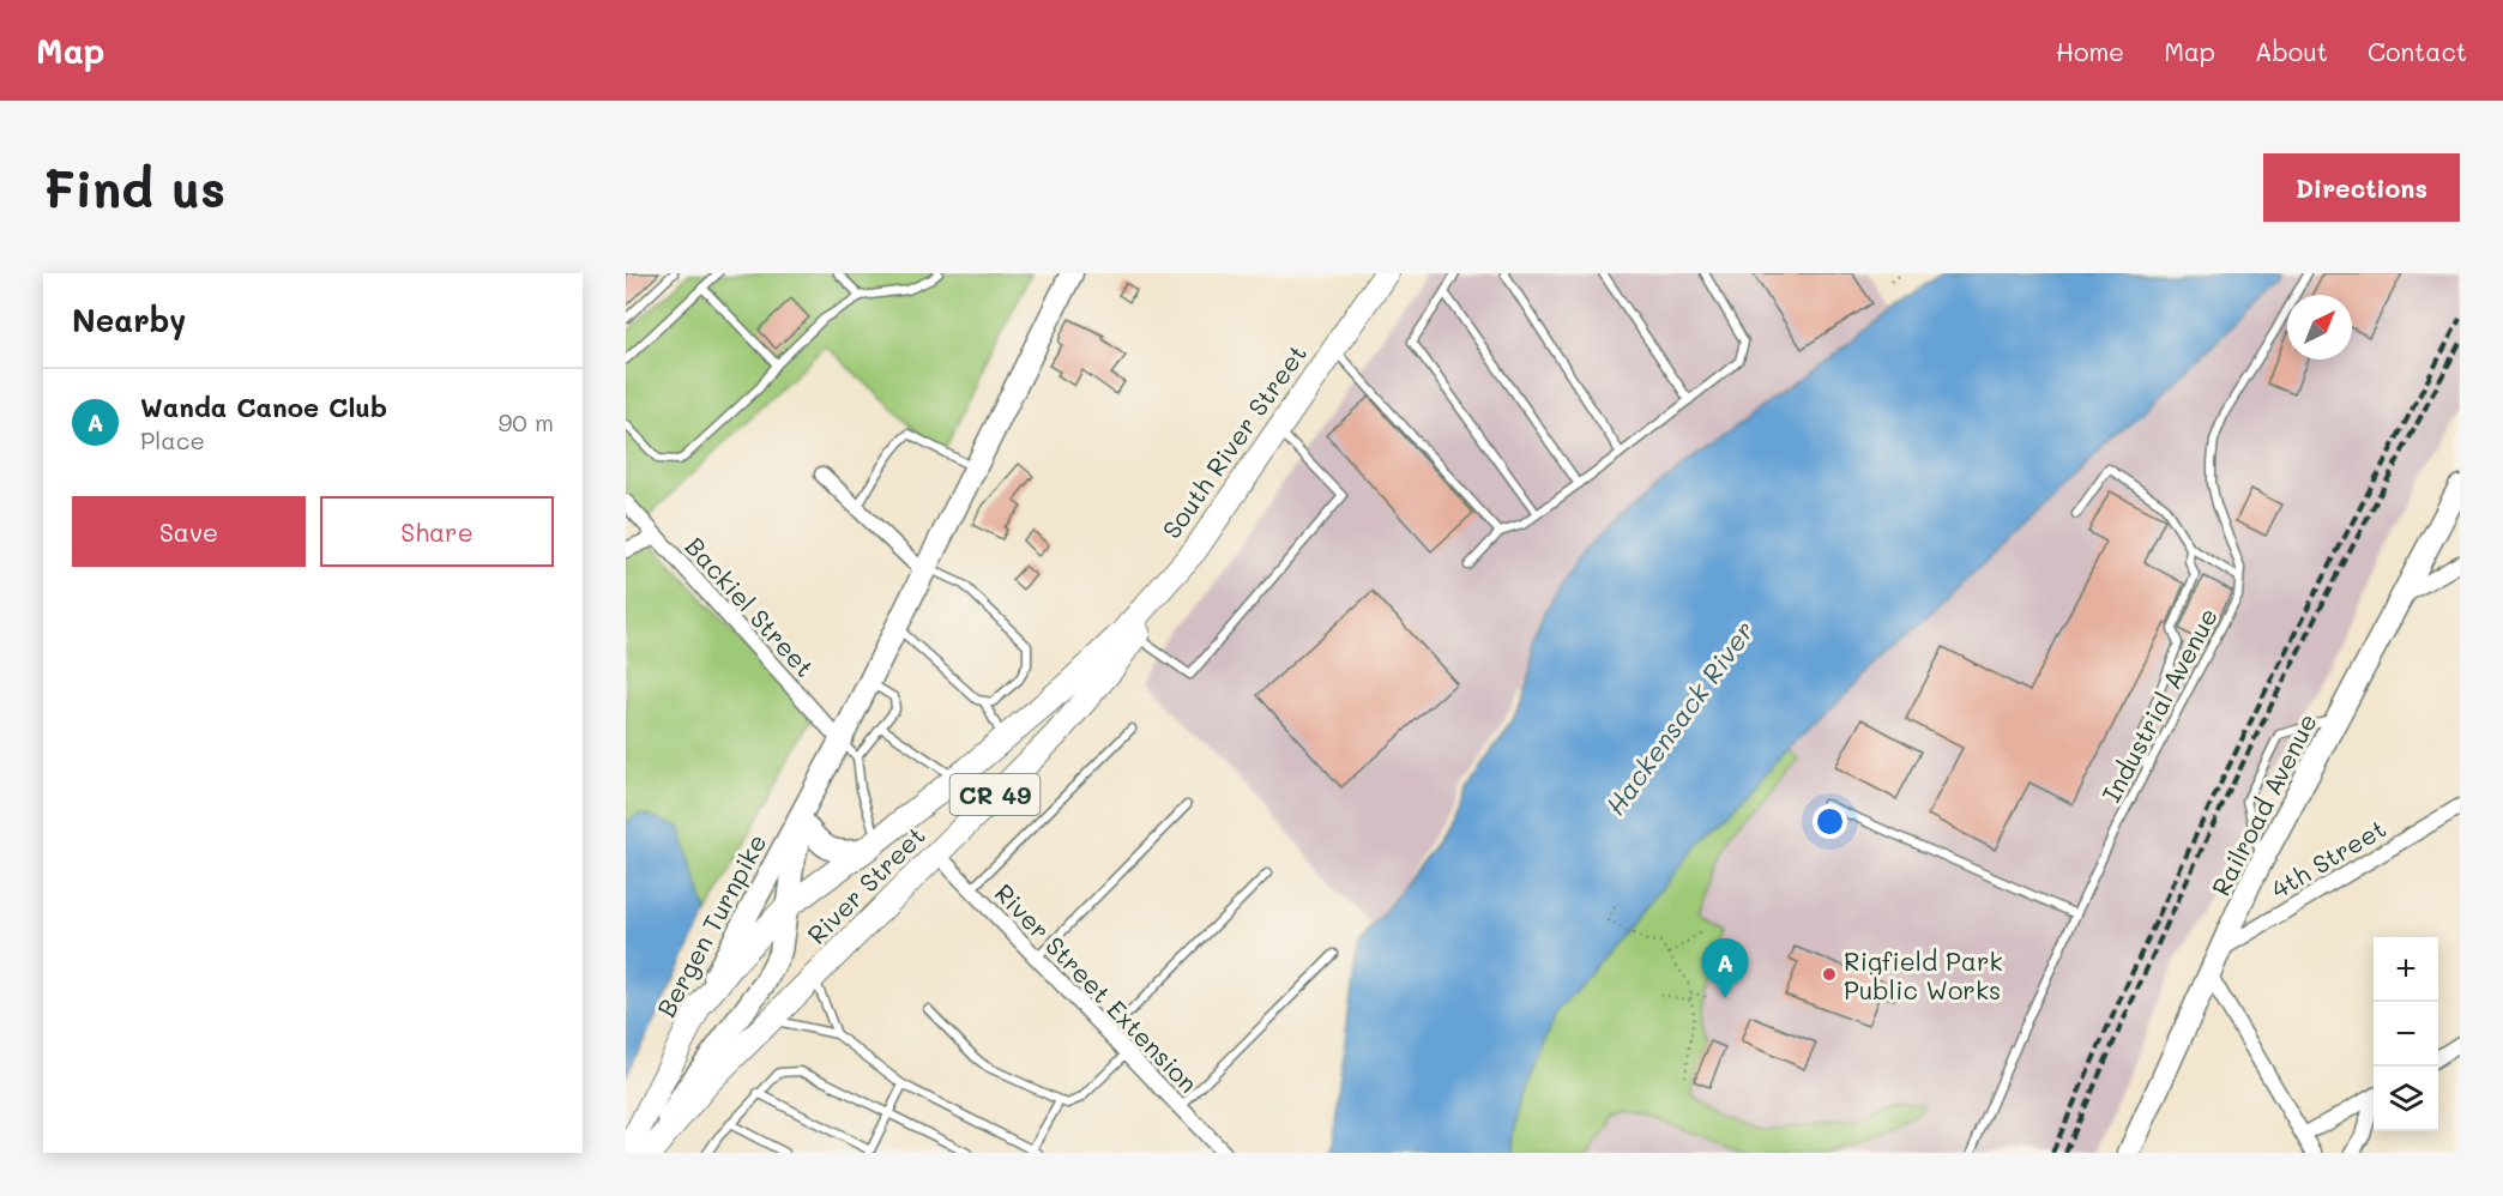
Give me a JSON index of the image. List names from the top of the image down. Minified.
{"streets":{"main road":["South River Street","CR 49","Railroad Avenue","River Street","Bergen Turnpike"],"street":["Backiel Street","4th Street","River Street Extension"],"lane":["Industrial Avenue"]},"crossings":[["South River Street","River Street"],["Backiel Street","Bergen Turnpike"],["Railroad Avenue","4th Street"],["River Street","Bergen Turnpike"],["River Street","River Street Extension"]],"water":["Hackensack River"],"places":["Rigfield Park Public Works"],"north":"top right","page":{"header":"Map","nav":["Home","Map","About","Contact"],"buttons":["Directions",["Save","Share"]],"title":"Find us","heading":"Nearby","list":[{"mark":"A","name":"Wanda Canoe Club","note":"Place","value":"90 m"}],"map_buttons":["+","−"],"pins":"A"}}
